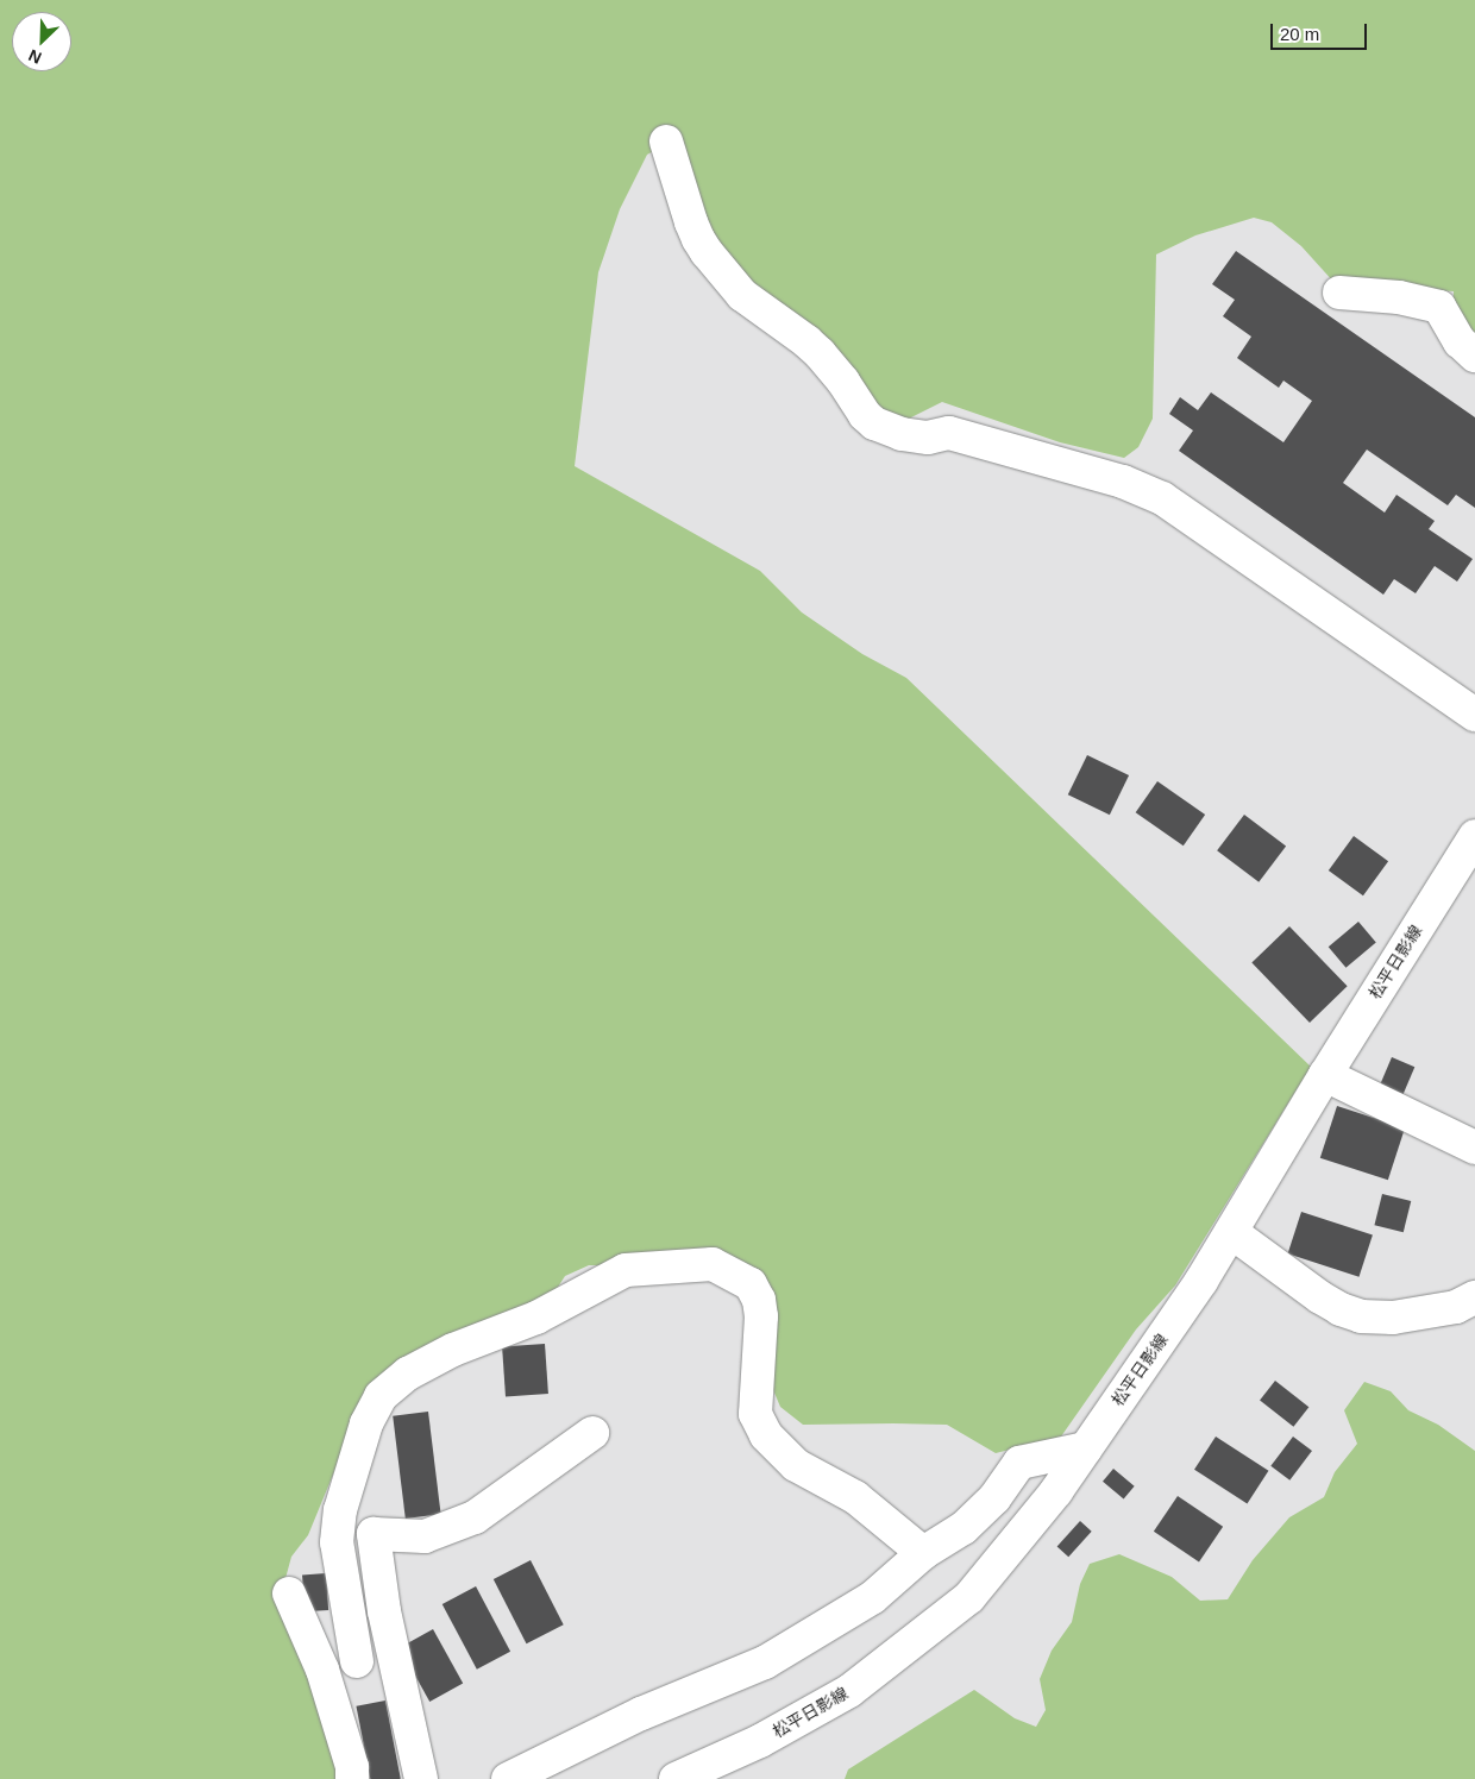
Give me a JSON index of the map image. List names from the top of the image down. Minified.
{"streets":{"street":["松平日影線"]},"scale_bar":"20 m","north":"bottom left"}
